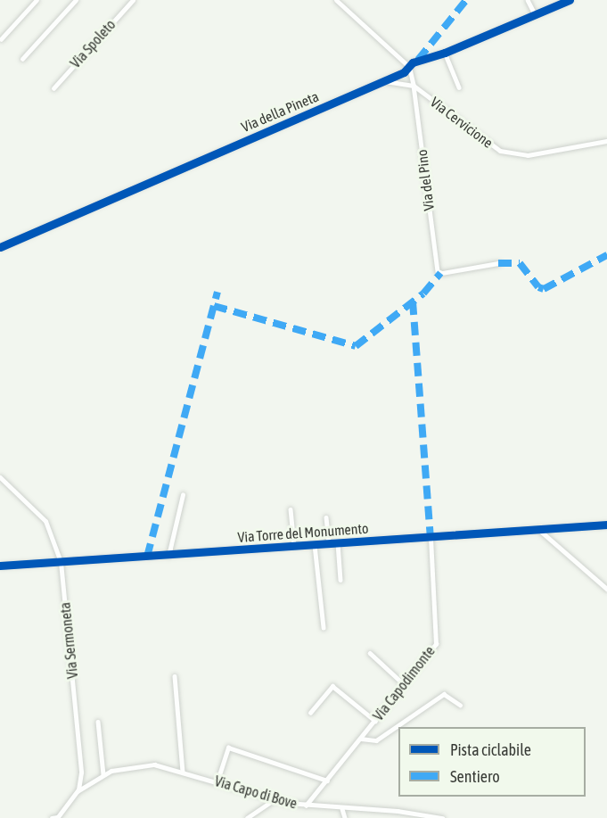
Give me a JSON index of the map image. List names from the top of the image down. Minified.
{"streets":{"street":["Via Spoleto","Via della Pineta","Via Cervicione","Via del Pino","Via Torre del Monumento","Via Sermoneta","Via Capodimonte","Via Capo di Bove"]},"crossings":[["Via Cervicione","Via del Pino"],["Via Torre del Monumento","Via Sermoneta"],["Via Torre del Monumento","Via Capodimonte"],["Via Sermoneta","Via Capo di Bove"],["Via Capodimonte","Via Capo di Bove"]],"legend":["Pista ciclabile","Sentiero"]}
